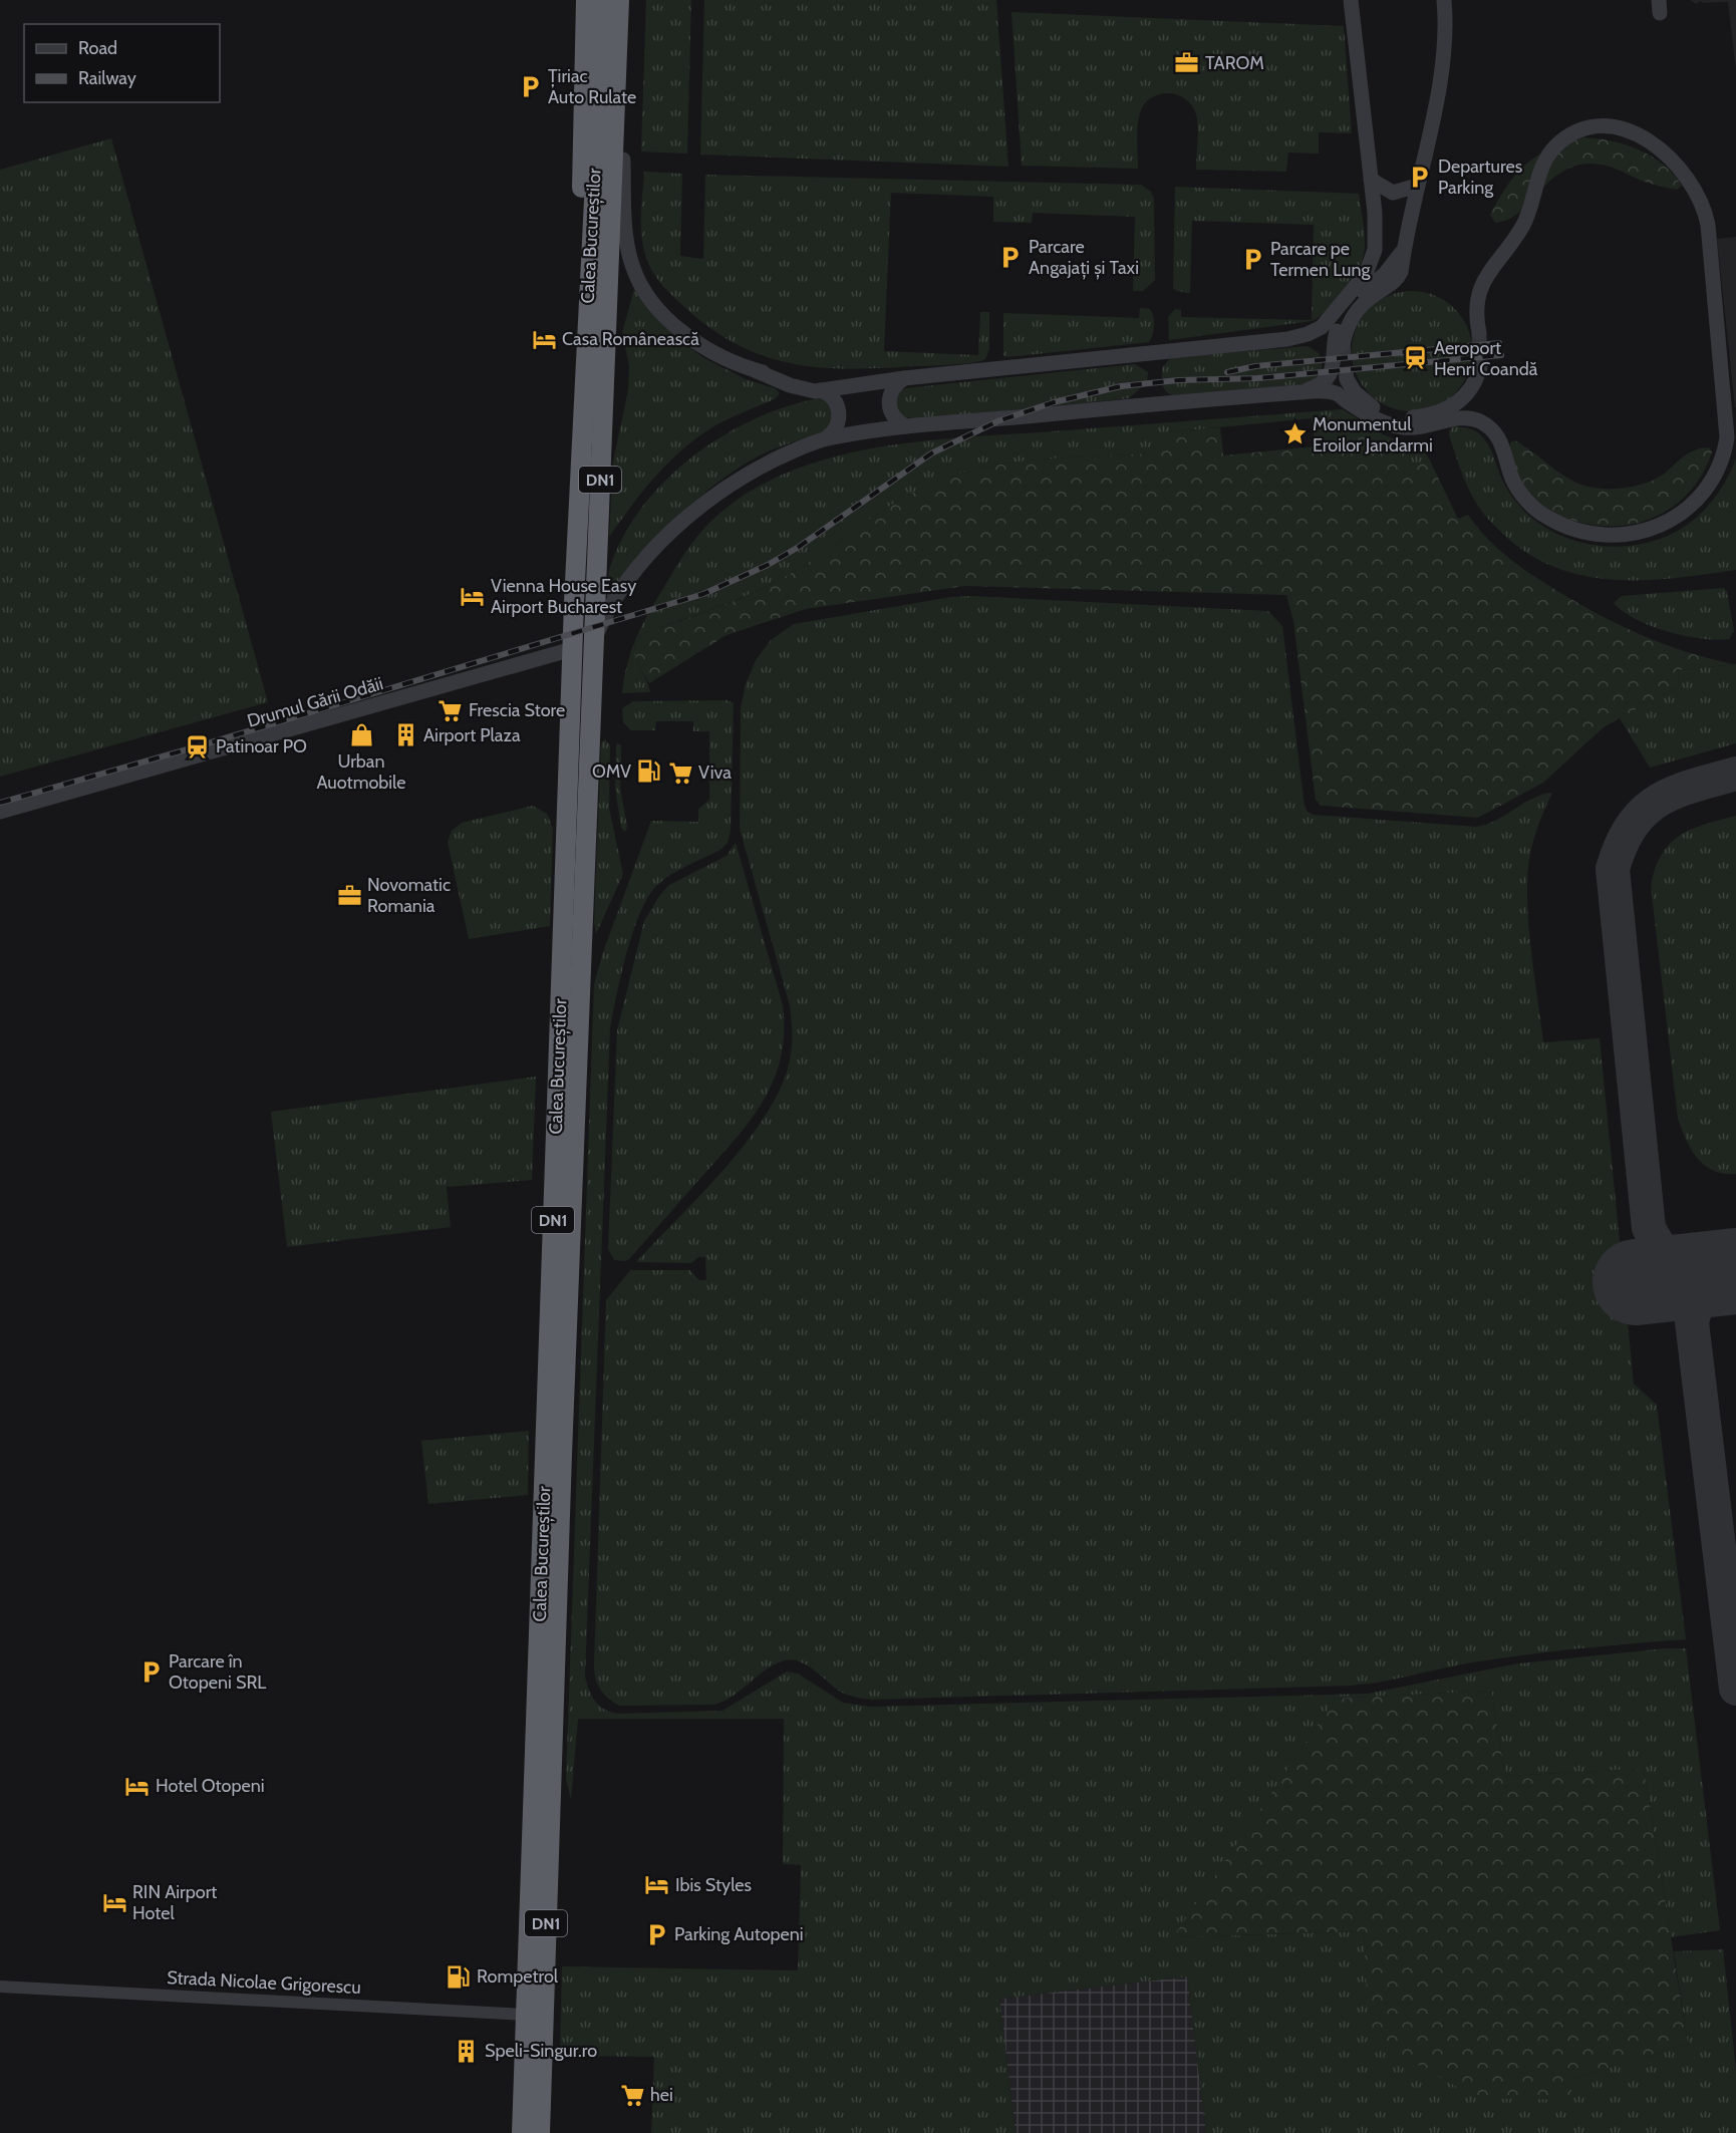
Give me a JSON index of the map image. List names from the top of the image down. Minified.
{"streets":{"highway":["Calea Bucureștilor","DN1"],"street":["Drumul Gării Odăii","Strada Nicolae Grigorescu"]},"crossings":[["Calea Bucureștilor","DN1"],["Calea Bucureștilor","Drumul Gării Odăii"],["Calea Bucureștilor","Strada Nicolae Grigorescu"]],"places":{"office":["TAROM","Novomatic Romania"],"parking":["Țiriac Auto Rulate","Departures Parking","Parcare Angajați și Taxi","Parcare pe Termen Lung","Parcare în Otopeni SRL","Parking Autopeni"],"hotel":["Casa Românească","Vienna House Easy Airport Bucharest","Hotel Otopeni","Ibis Styles","RIN Airport Hotel"],"station":["Aeroport Henri Coandă","Patinoar PO"],"place":["Monumentul Eroilor Jandarmi"],"supermarket":["Frescia Store","Viva","hei"],"shop":["Urban Auotmobile"],"building":["Airport Plaza","Speli-Singur.ro"],"fuel station":["OMV","Rompetrol"]},"legend":["Road","Railway"]}
